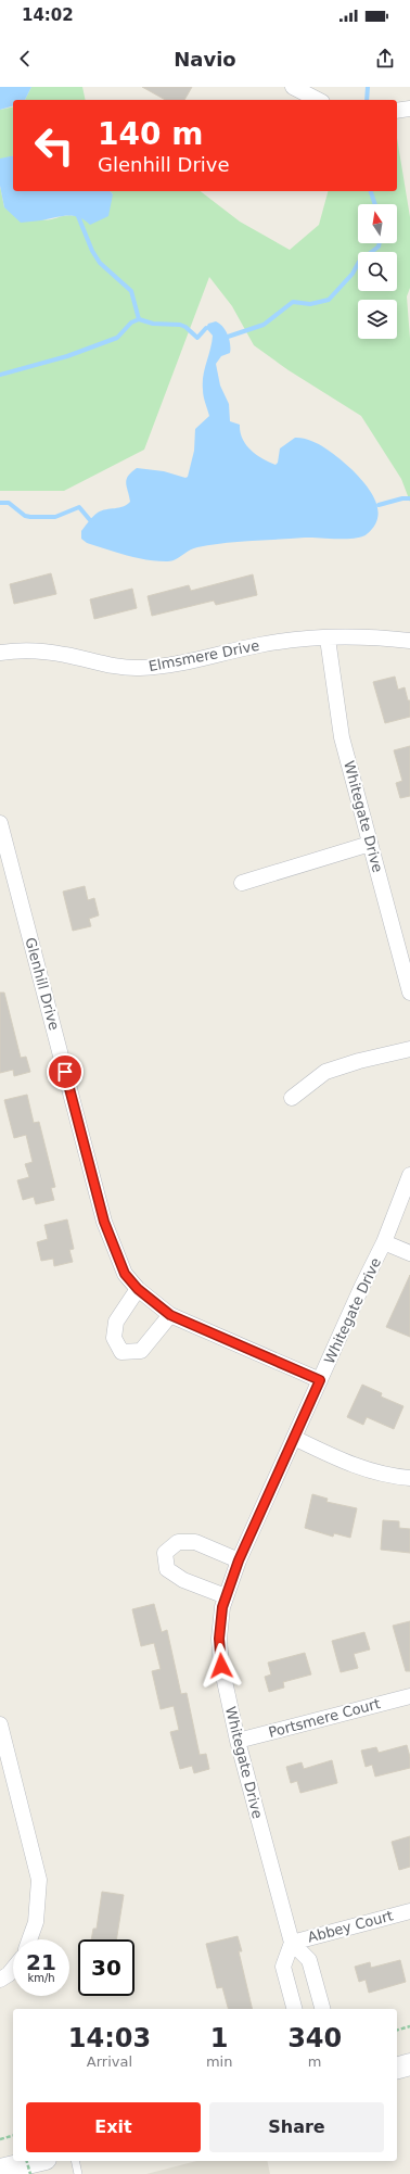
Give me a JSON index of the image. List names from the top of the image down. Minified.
{"streets":{"street":["Elmsmere Drive","Whitegate Drive","Glenhill Drive","Portsmere Court","Abbey Court"]},"crossings":[["Elmsmere Drive","Whitegate Drive"],["Whitegate Drive","Glenhill Drive"],["Whitegate Drive","Portsmere Court"],["Whitegate Drive","Abbey Court"]],"north":"top","page":{"status":"14:02","header":"Navio","turn":["140 m","Glenhill Drive"],"speed":"21 km/h","limit":"30","eta":["14:03","Arrival","1","min","340","m"],"buttons":["Exit","Share"]}}
